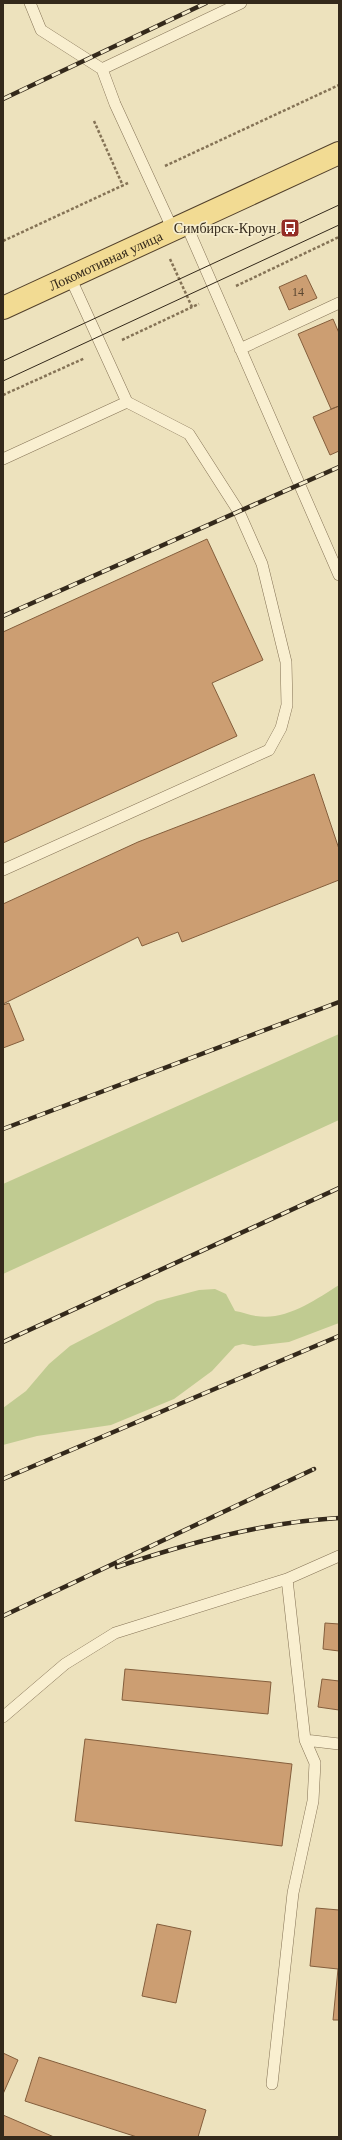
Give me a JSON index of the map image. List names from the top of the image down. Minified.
{"streets":{"main road":["Локомотивная улица"]},"places":{"bus stop":["Симбирск-Кроун"]},"house_numbers":["14"]}
